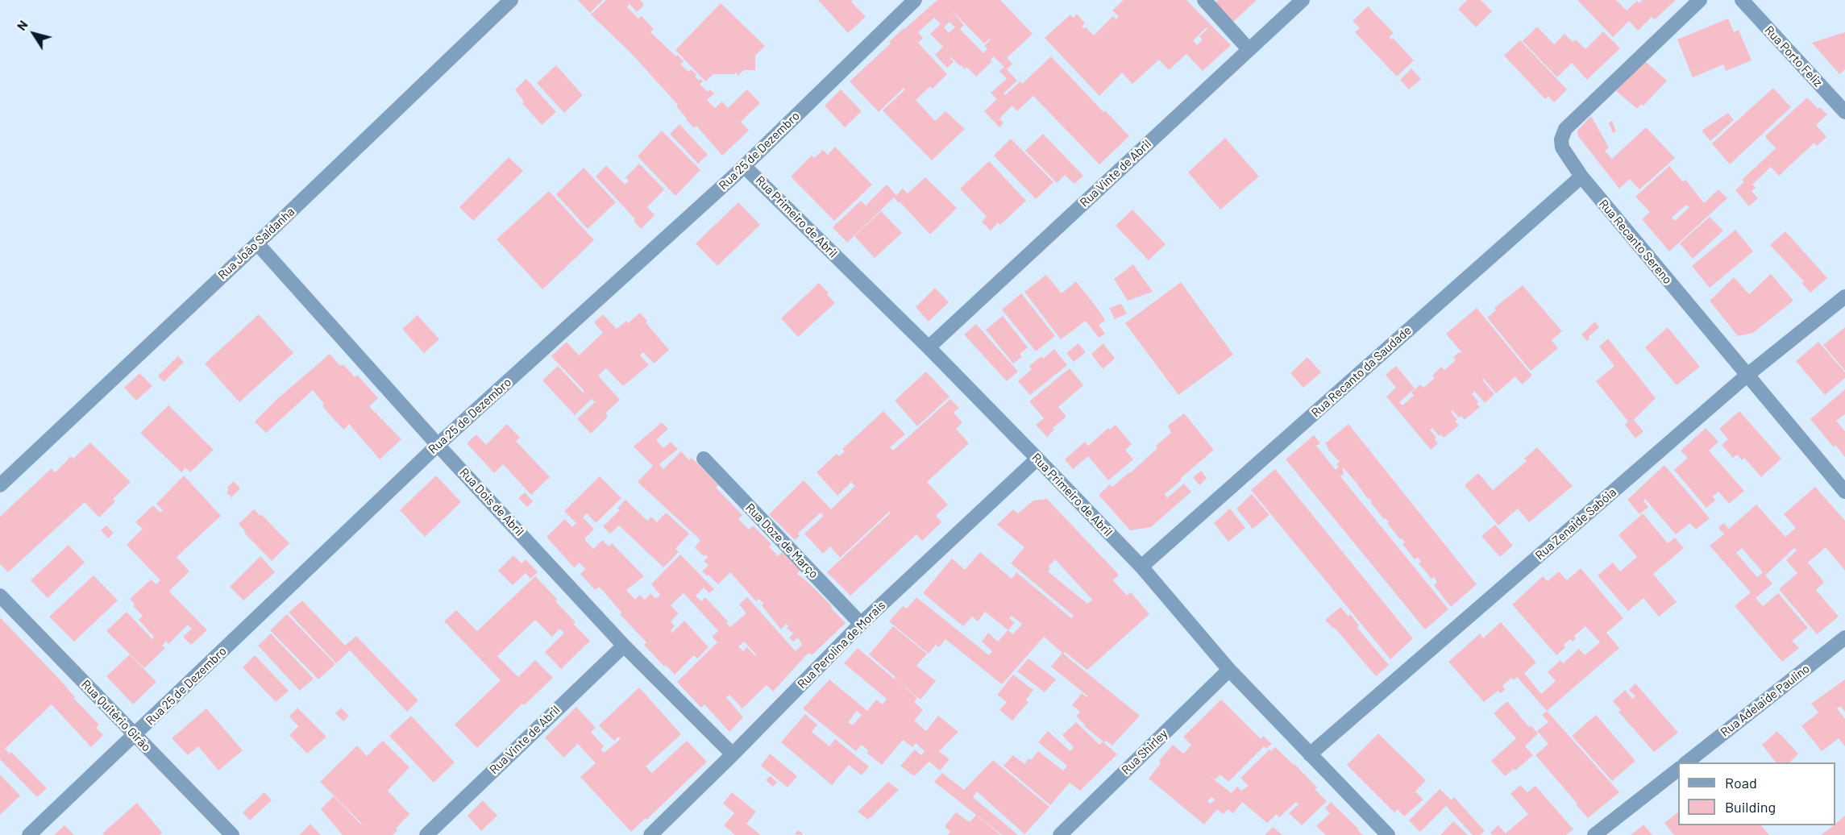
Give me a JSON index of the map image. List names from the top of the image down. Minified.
{"streets":{"street":["Rua Porto Feliz","Rua 25 de Dezembro","Rua Vinte de Abril","Rua Primeiro de Abril","Rua Recanto Sereno","Rua João Saldanha","Rua Recanto da Saudade","Rua Dois de Abril","Rua Zenaide Sabóia","Rua Doze de Março","Rua Perolina de Morais","Rua Adelaide Paulino","Rua Quitério Girão","Rua Shirley"]},"crossings":[["Rua 25 de Dezembro","Rua Primeiro de Abril"],["Rua 25 de Dezembro","Rua Dois de Abril"],["Rua 25 de Dezembro","Rua Quitério Girão"],["Rua Vinte de Abril","Rua Primeiro de Abril"],["Rua Vinte de Abril","Rua Dois de Abril"],["Rua Primeiro de Abril","Rua Recanto da Saudade"],["Rua Primeiro de Abril","Rua Zenaide Sabóia"],["Rua Primeiro de Abril","Rua Perolina de Morais"],["Rua Primeiro de Abril","Rua Shirley"],["Rua Recanto Sereno","Rua Recanto da Saudade"],["Rua Recanto Sereno","Rua Zenaide Sabóia"],["Rua João Saldanha","Rua Dois de Abril"],["Rua Dois de Abril","Rua Perolina de Morais"],["Rua Doze de Março","Rua Perolina de Morais"]],"legend":["Road","Building"],"north":"top left"}
